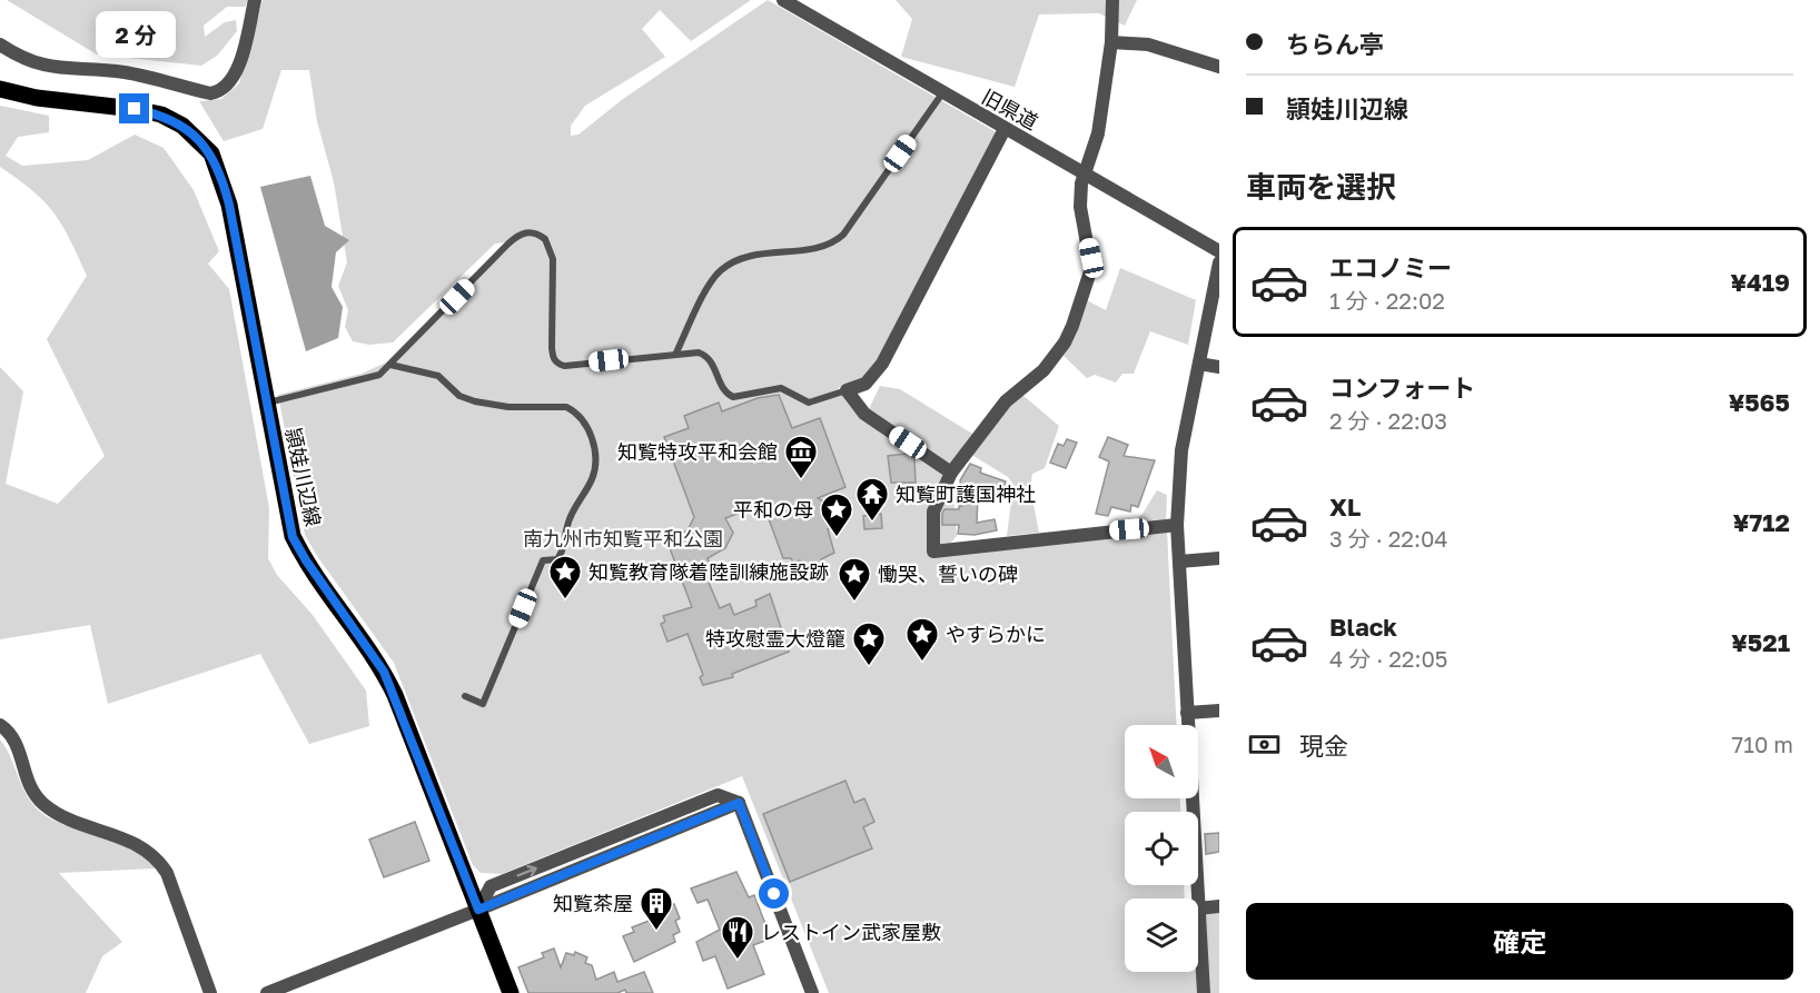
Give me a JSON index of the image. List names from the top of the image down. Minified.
{"streets":{"main road":["頴娃川辺線"],"street":["旧県道"]},"parks":["南九州市知覧平和公園"],"places":{"museum":["知覧特攻平和会館"],"temple":["知覧町護国神社"],"place":["平和の母","知覧教育隊着陸訓練施設跡","慟哭、誓いの碑","やすらかに","特攻慰霊大燈籠"],"building":["知覧茶屋"],"restaurant":["レストイン武家屋敷"]},"north":"top left","page":{"banner":["ちらん亭","頴娃川辺線"],"bubble":"2 分","heading":"車両を選択","list":[{"name":"エコノミー","note":"1 分 · 22:02","value":"¥419"},{"name":"コンフォート","note":"2 分 · 22:03","value":"¥565"},{"name":"XL","note":"3 分 · 22:04","value":"¥712"},{"name":"Black","note":"4 分 · 22:05","value":"¥521"}],"pay":["現金","710 m"],"buttons":"確定"}}
